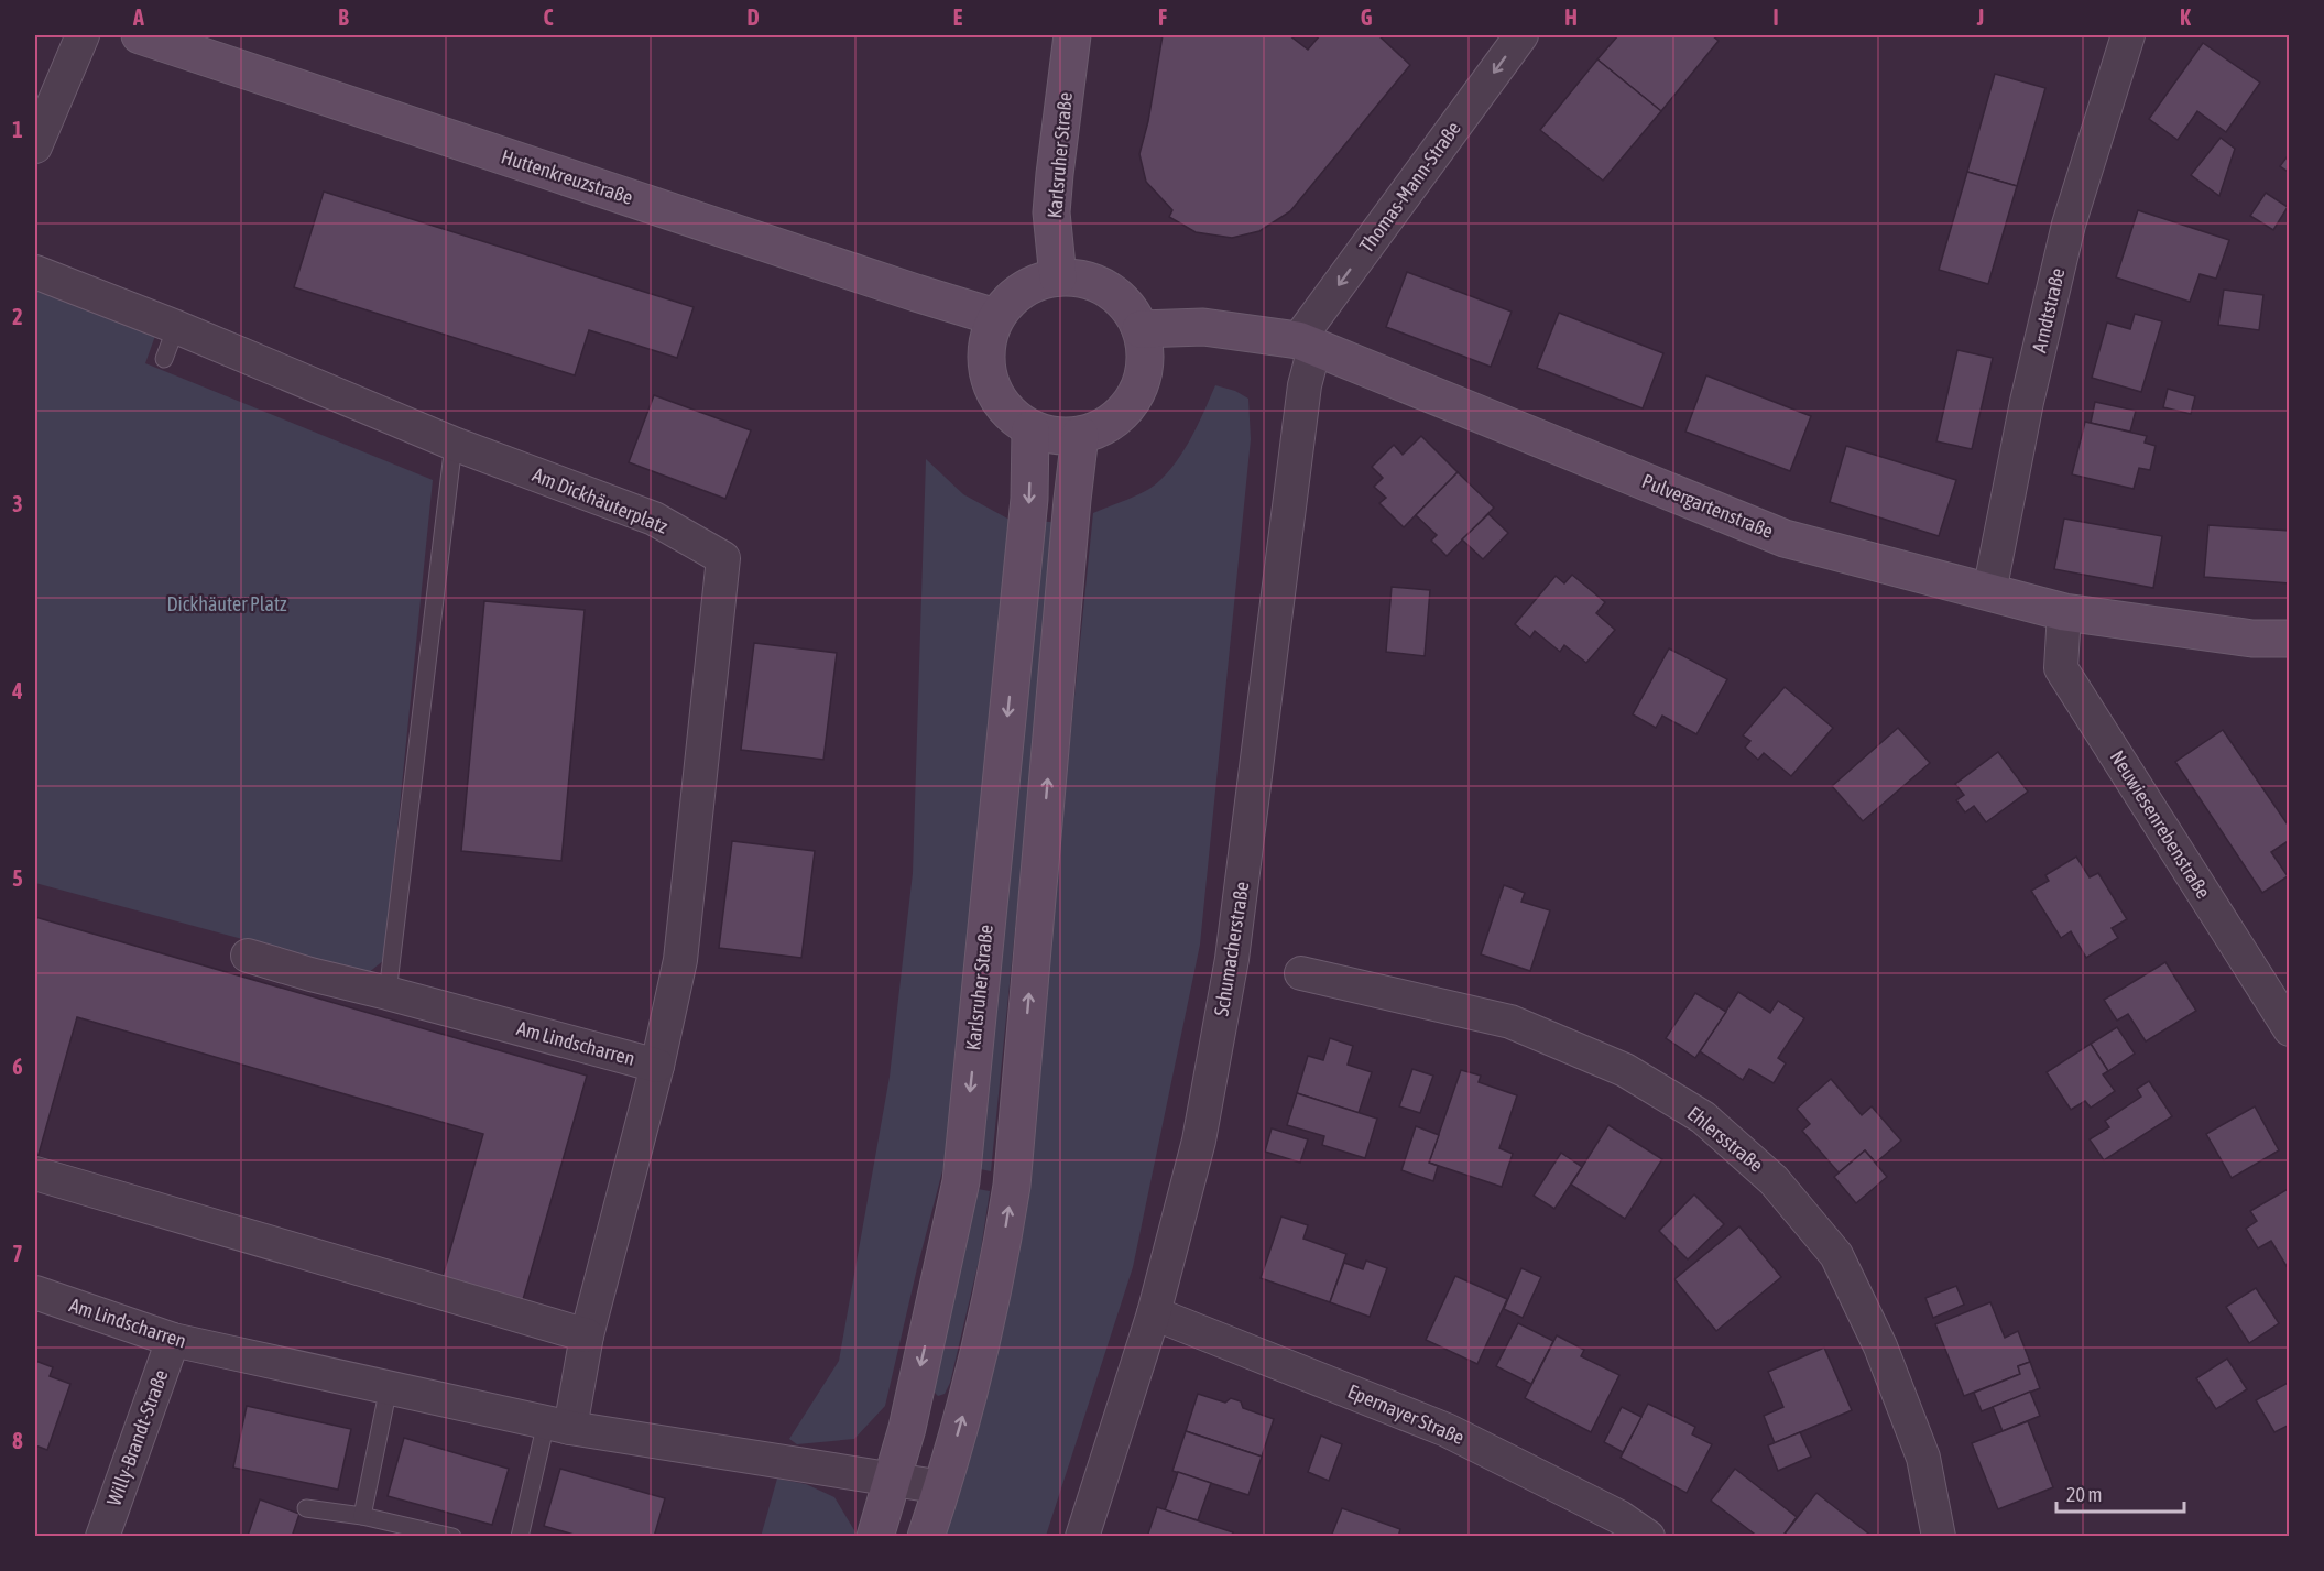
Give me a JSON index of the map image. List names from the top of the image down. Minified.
{"streets":{"main road":["Karlsruher Straße","Huttenkreuzstraße","Pulvergartenstraße"],"street":["Thomas-Mann-Straße","Arndtstraße","Am Dickhäuterplatz","Neuwiesenrebenstraße","Schumacherstraße","Am Lindscharren","Ehlersstraße","Epernayer Straße","Willy-Brandt-Straße"]},"crossings":[["Karlsruher Straße","Huttenkreuzstraße"],["Karlsruher Straße","Pulvergartenstraße"],["Karlsruher Straße","Am Lindscharren"],["Huttenkreuzstraße","Pulvergartenstraße"],["Thomas-Mann-Straße","Pulvergartenstraße"],["Thomas-Mann-Straße","Schumacherstraße"],["Arndtstraße","Pulvergartenstraße"],["Am Dickhäuterplatz","Am Lindscharren"],["Pulvergartenstraße","Neuwiesenrebenstraße"],["Pulvergartenstraße","Schumacherstraße"],["Schumacherstraße","Epernayer Straße"],["Am Lindscharren","Willy-Brandt-Straße"]],"one_way":["Thomas-Mann-Straße"],"parks":["Dickhäuter Platz"],"scale_bar":"20 m","grid":{"columns":["A","B","C","D","E","F","G","H","I","J","K"],"rows":["1","2","3","4","5","6","7","8"]}}
